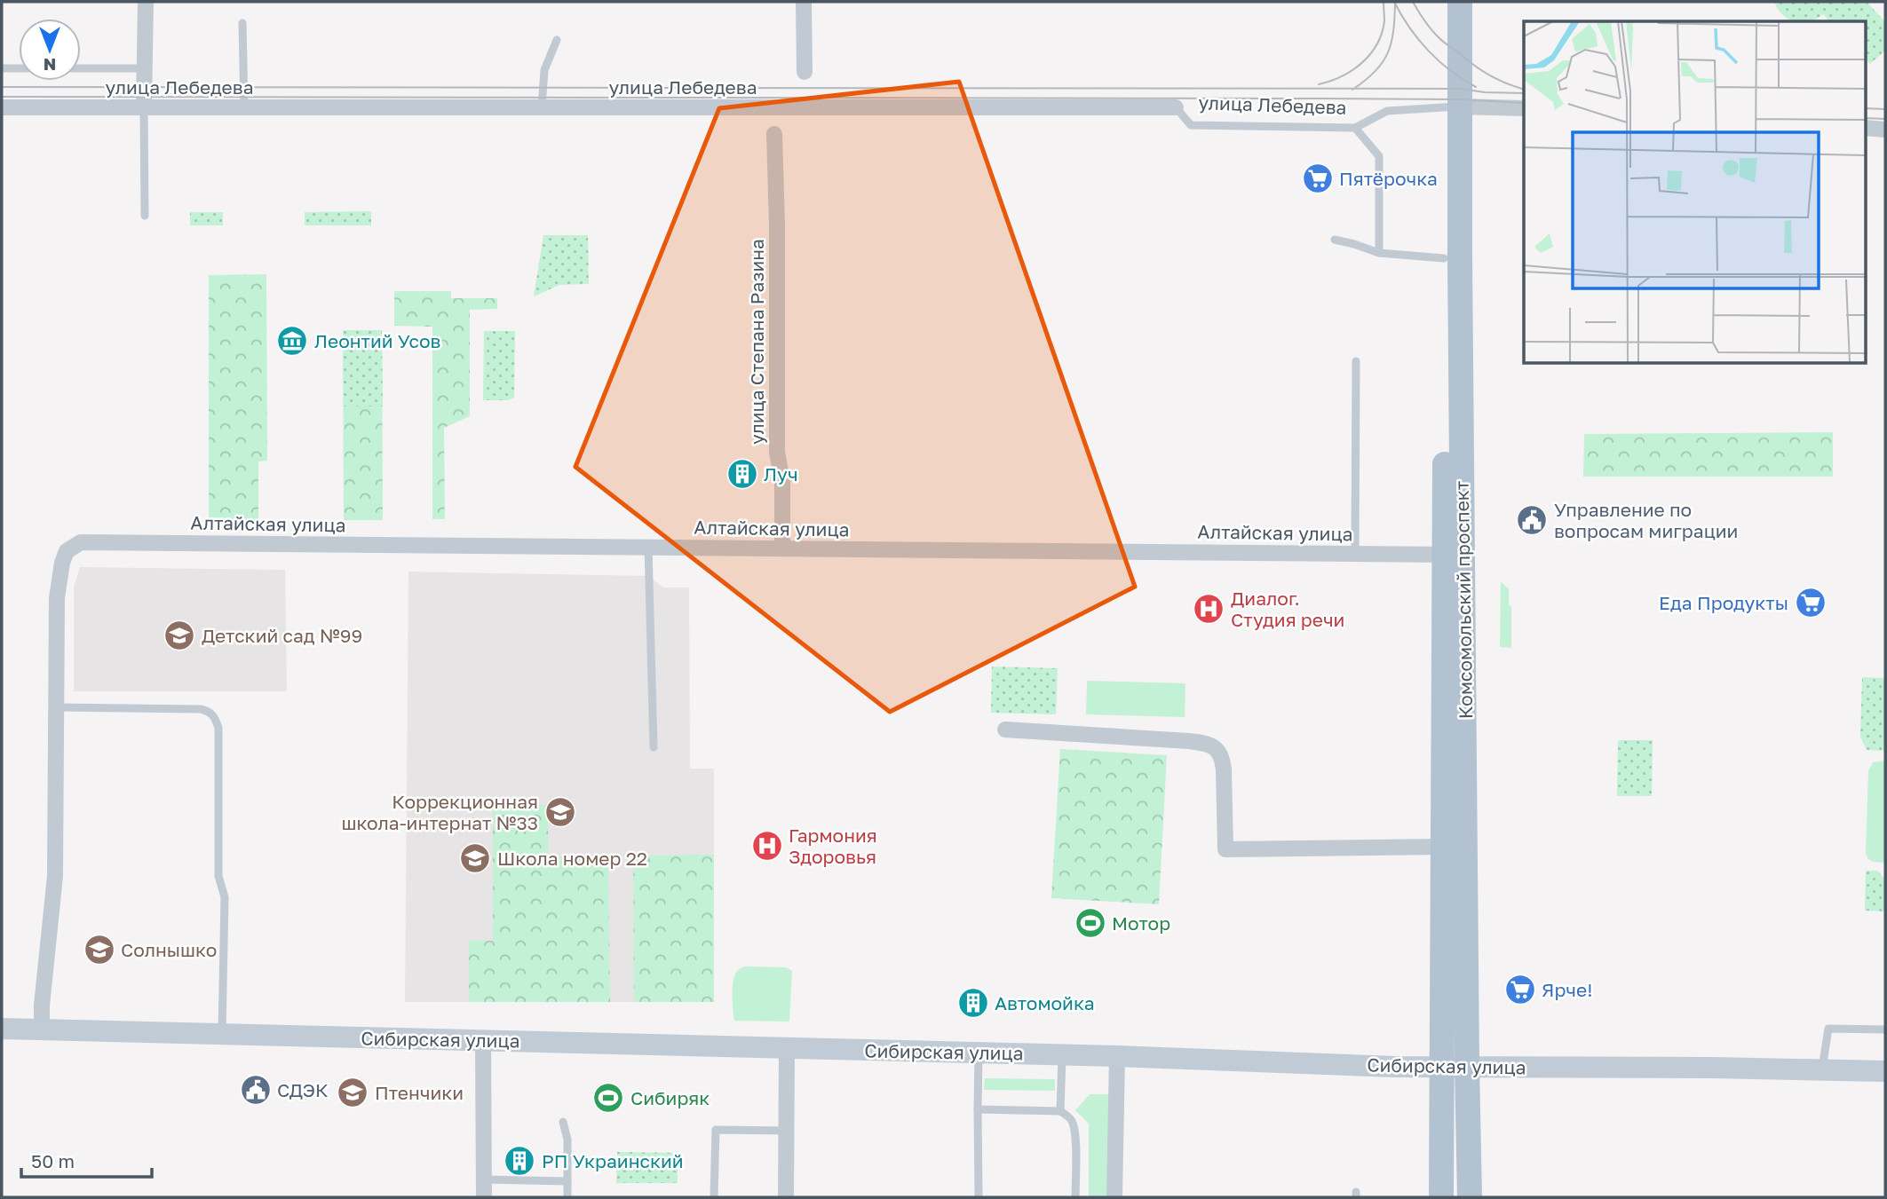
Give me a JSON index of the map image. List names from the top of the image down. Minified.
{"streets":{"main road":["Комсомольский проспект","Сибирская улица"],"street":["улица Лебедева","улица Степана Разина","Алтайская улица"]},"crossings":[["улица Степана Разина","Алтайская улица"],["Алтайская улица","Комсомольский проспект"],["Комсомольский проспект","Сибирская улица"]],"places":{"supermarket":["Пятёрочка","Еда Продукты","Ярче!"],"museum":["Леонтий Усов"],"building":["Луч","Автомойка","РП Украинский"],"public building":["Управление по вопросам миграции","СДЭК"],"hospital":["Диалог. Студия речи","Гармония Здоровья"],"school or university":["Детский сад №99","Коррекционная школа-интернат №33","Школа номер 22","Солнышко","Птенчики"],"sports":["Мотор","Сибиряк"]},"scale_bar":"50 m","north":"bottom"}
